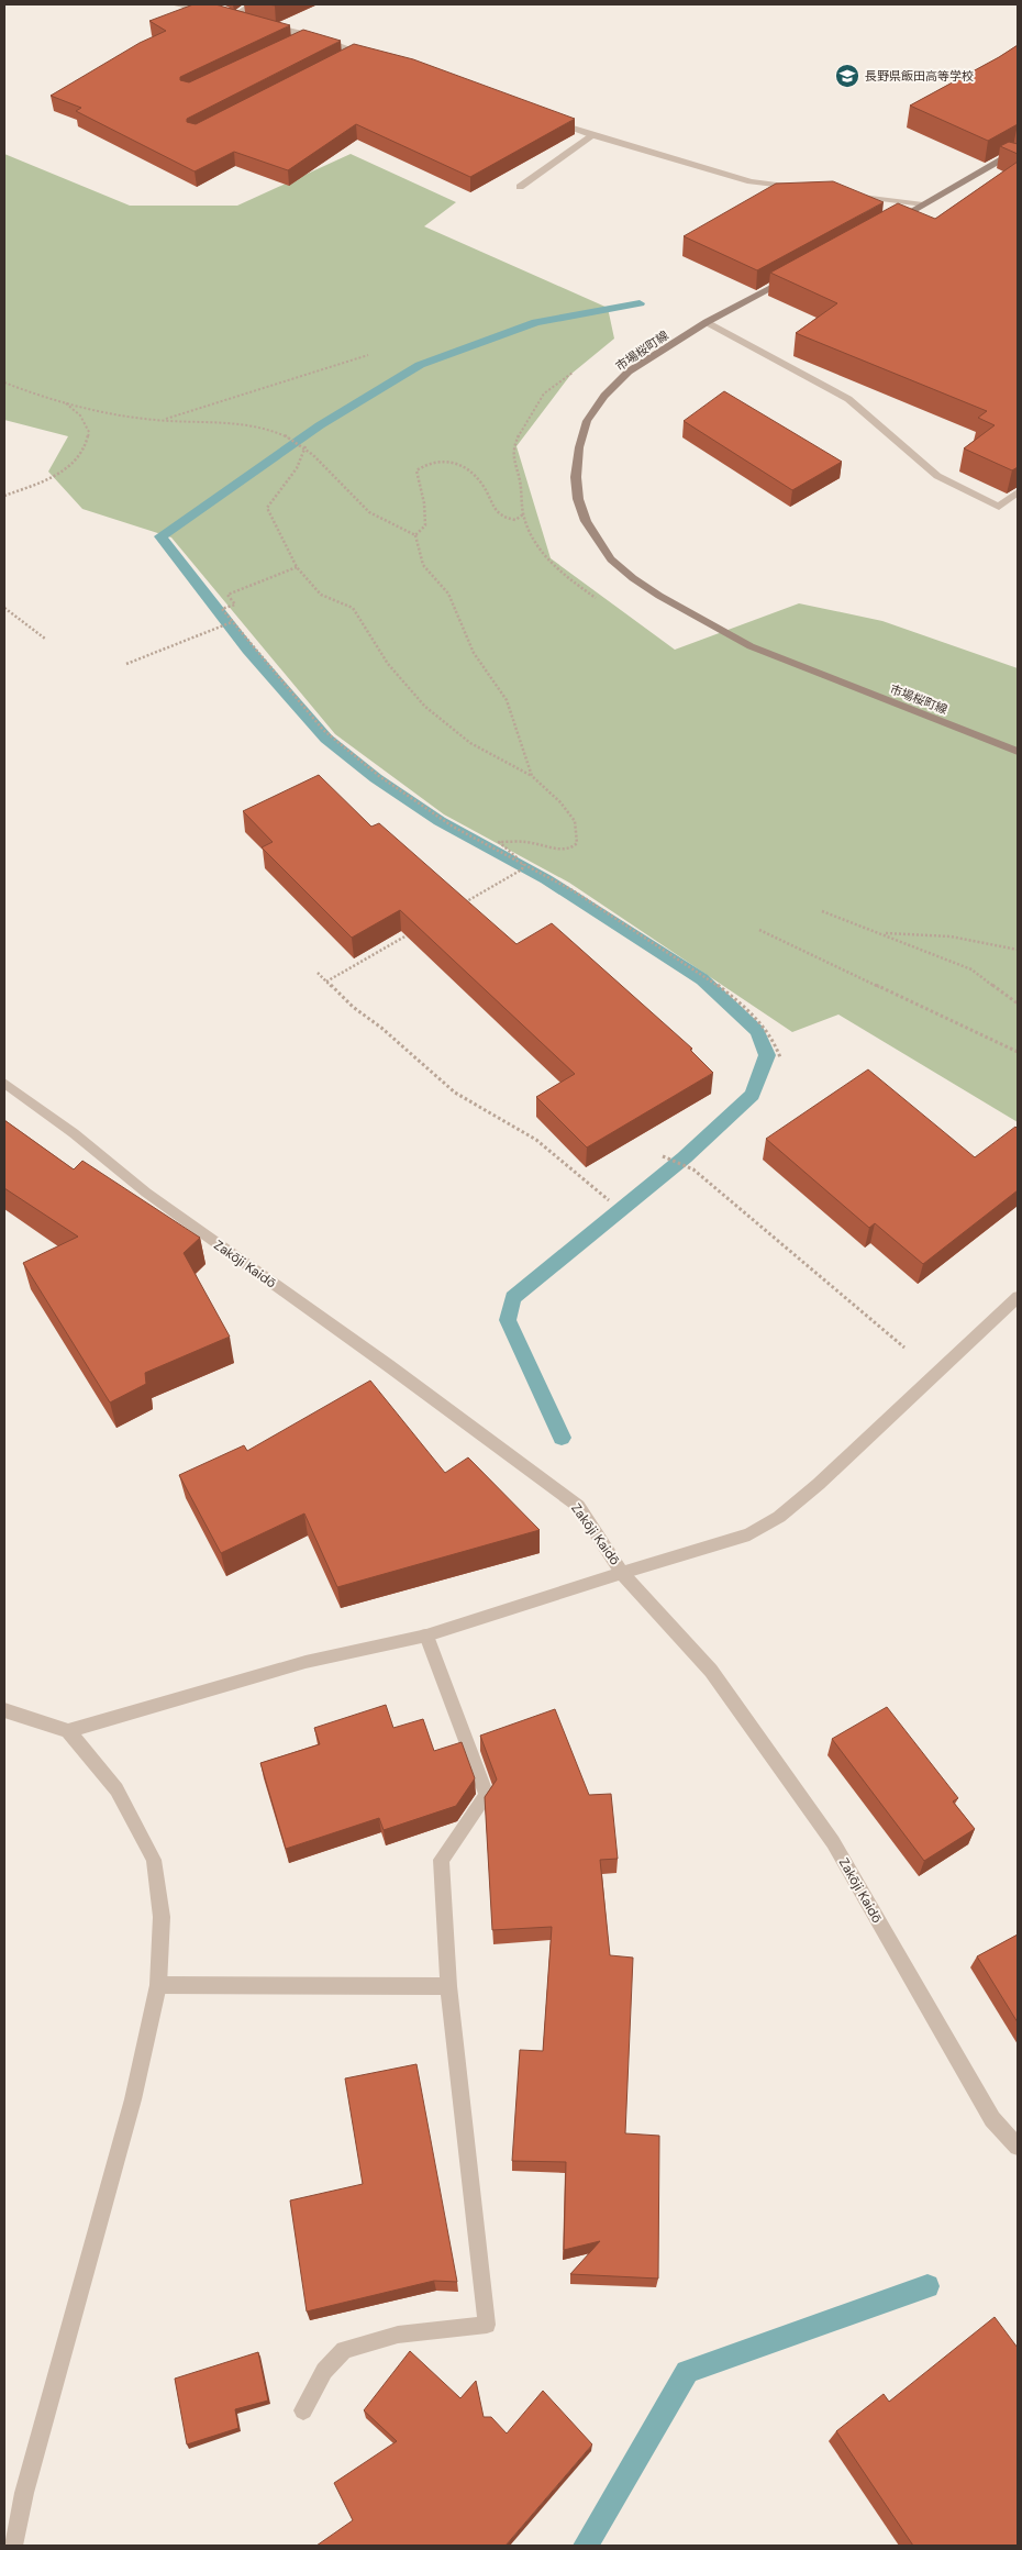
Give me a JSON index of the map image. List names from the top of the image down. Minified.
{"streets":{"main road":["市場桜町線"],"street":["Zakōji Kaidō"]},"places":{"school or university":["長野県飯田高等学校"]}}
